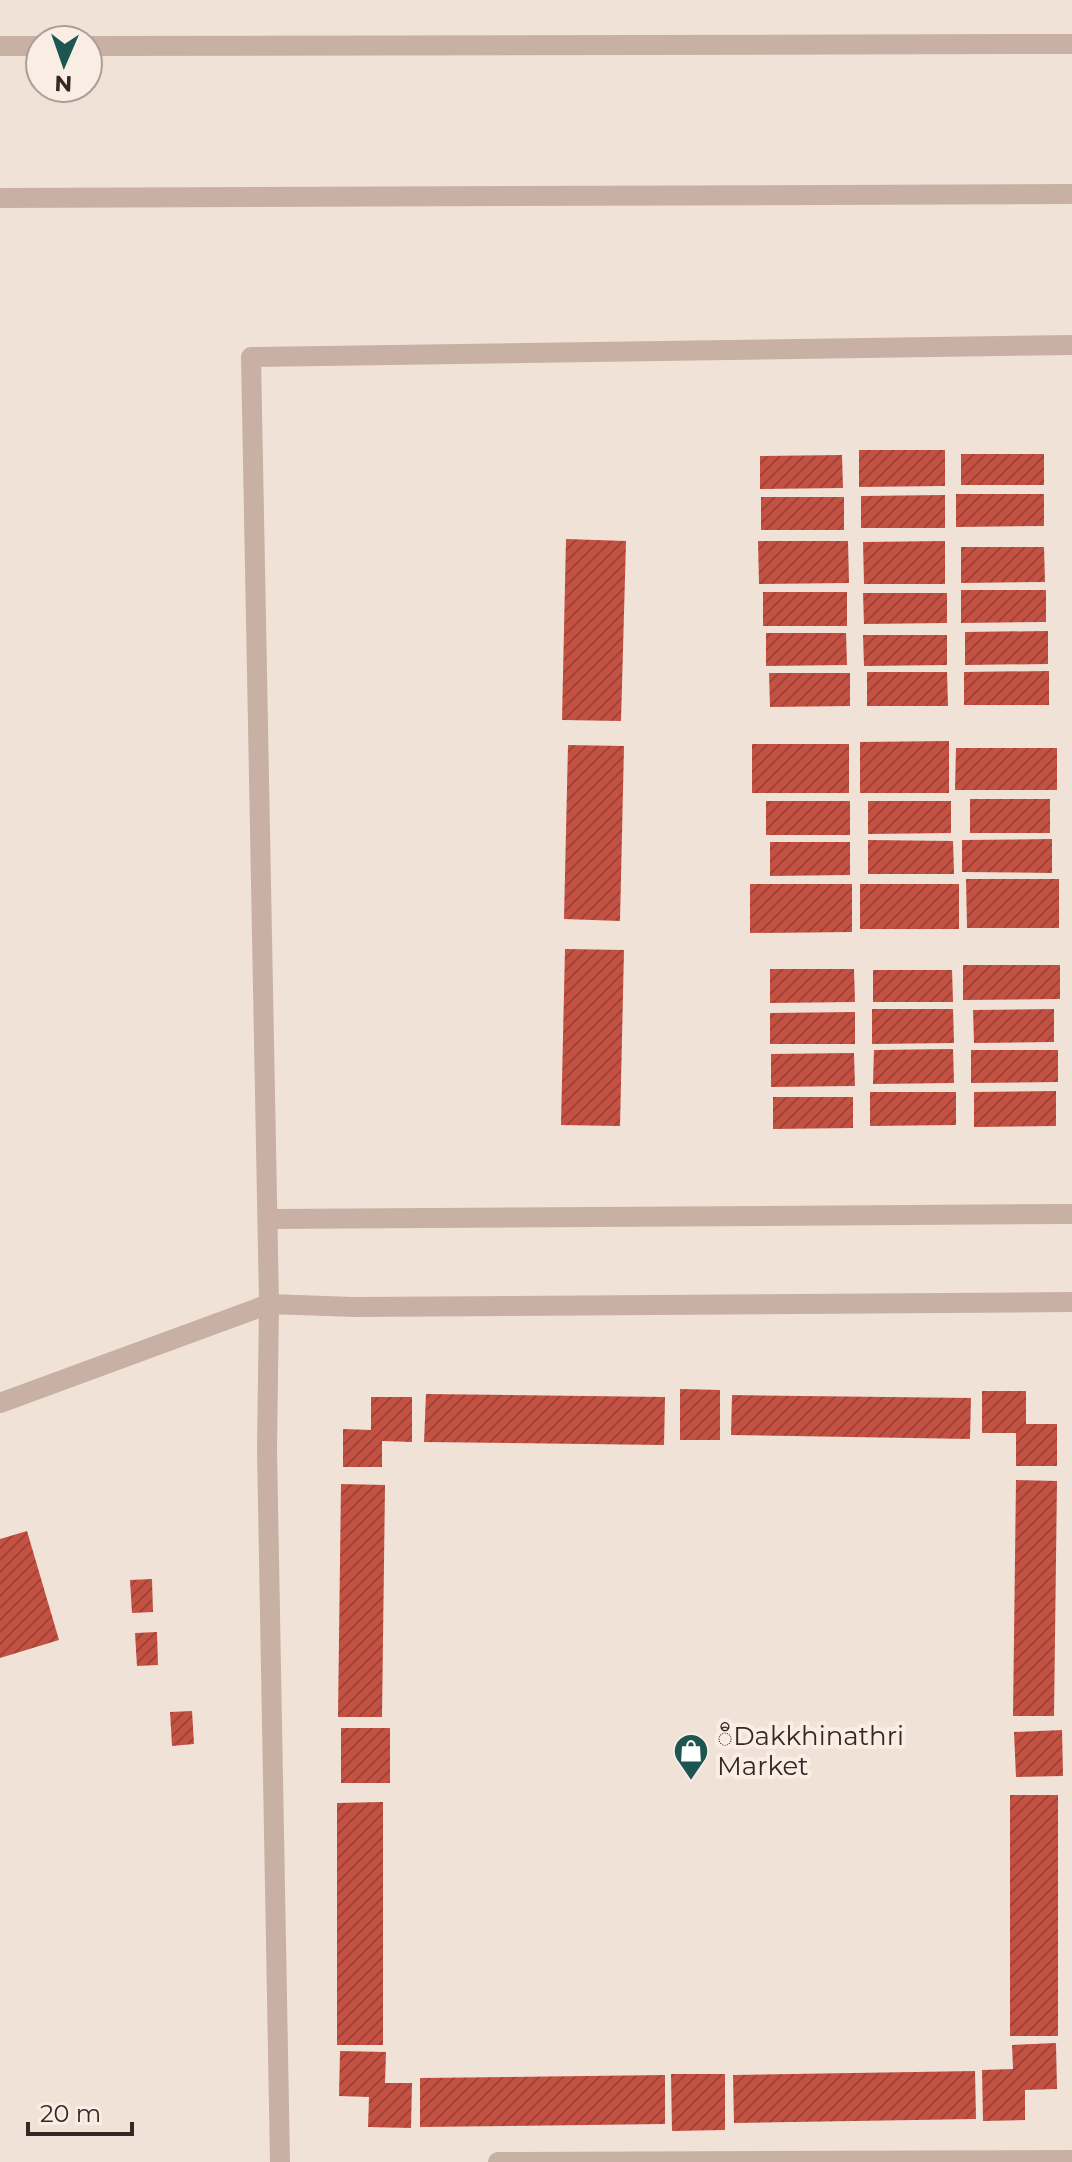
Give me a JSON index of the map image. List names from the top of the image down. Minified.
{"places":{"shop":["ီDakkhinathri Market"]},"scale_bar":"20 m","north":"bottom"}
